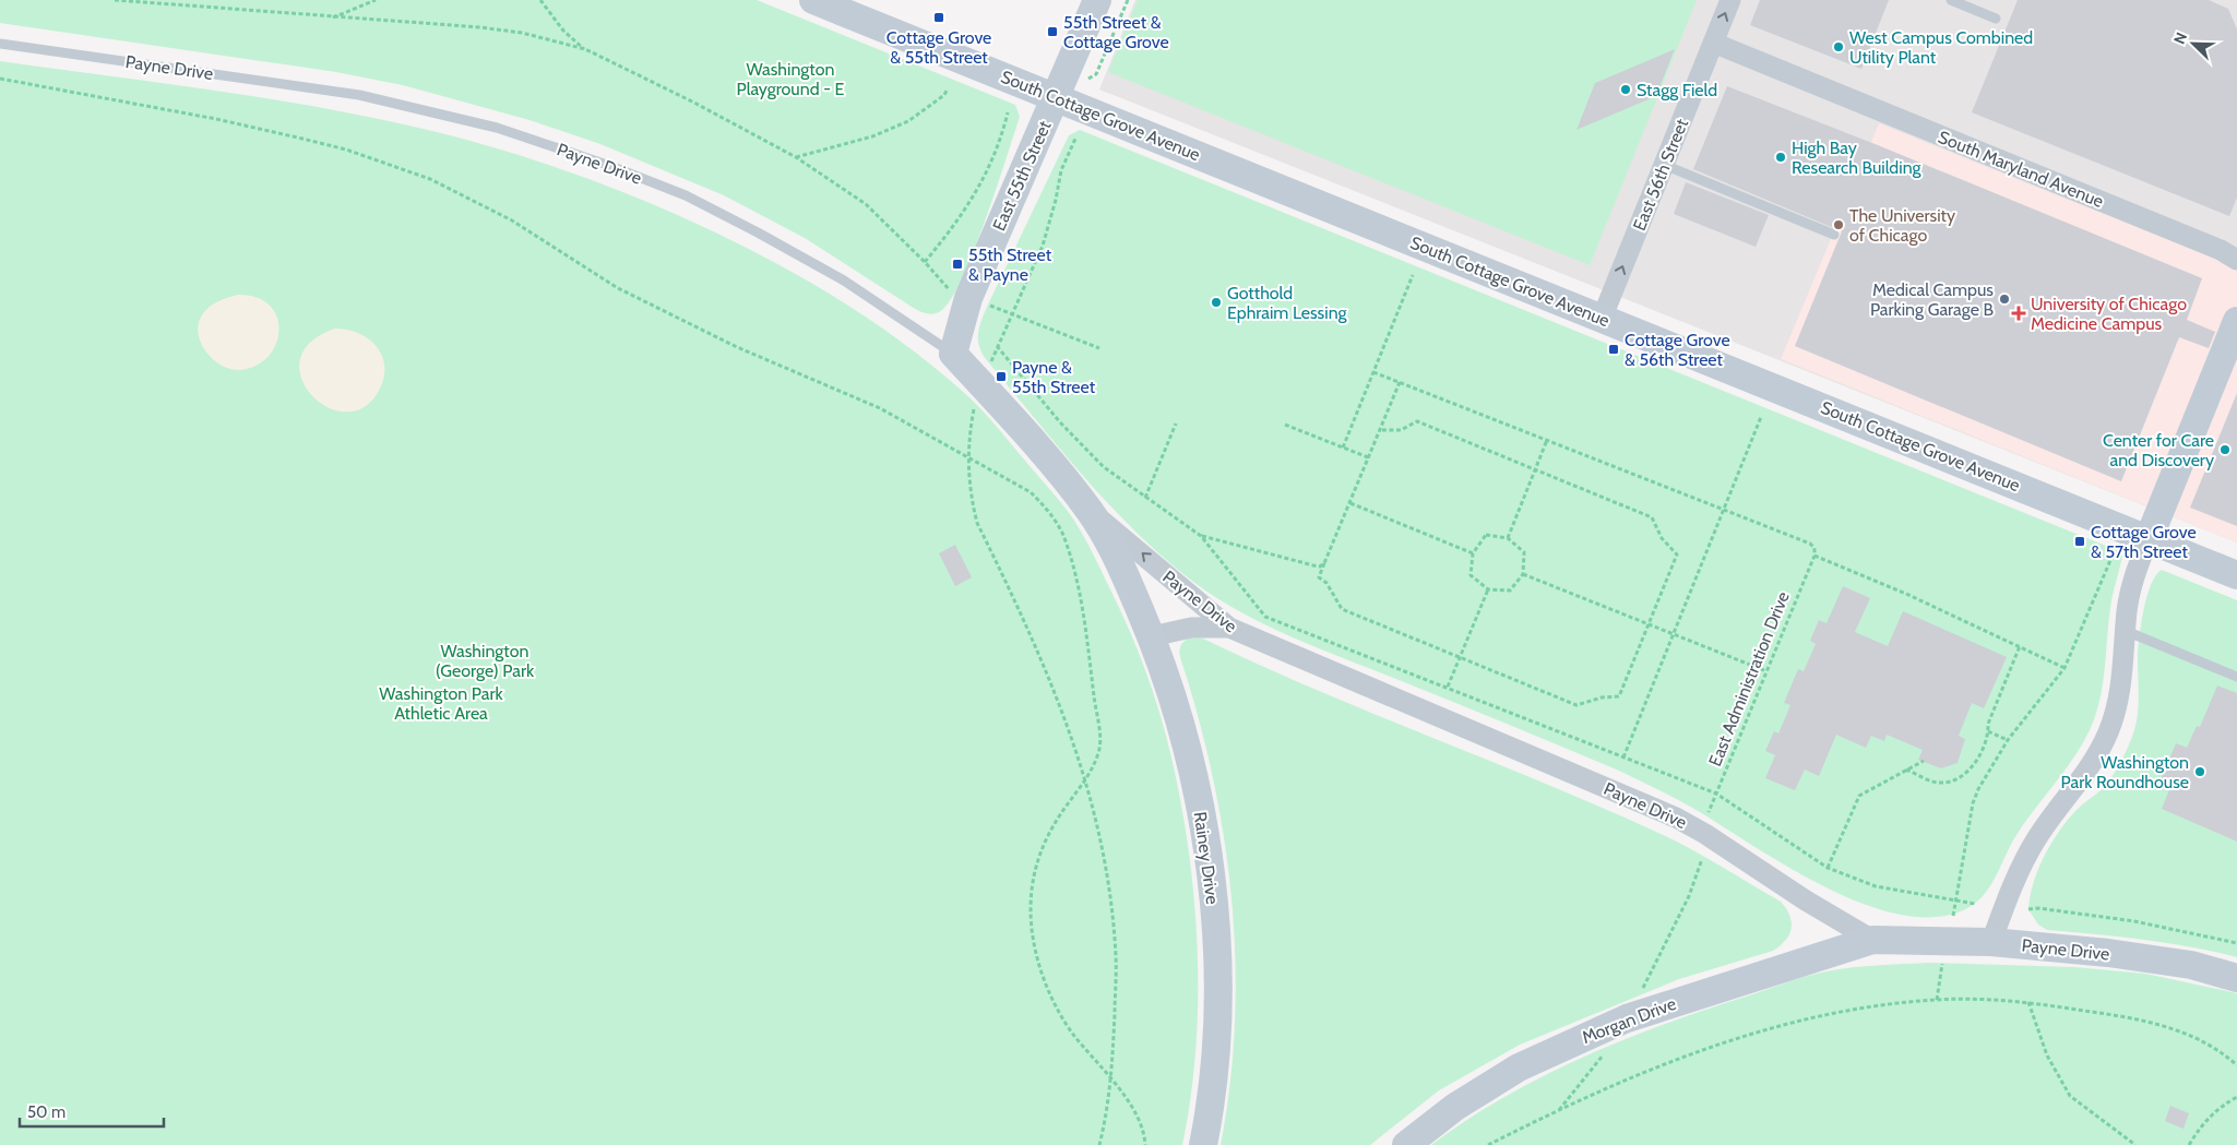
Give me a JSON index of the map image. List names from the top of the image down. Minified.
{"streets":{"street":["Payne Drive","South Cottage Grove Avenue","South Maryland Avenue","East 56th Street","East 55th Street","Rainey Drive","Morgan Drive"],"path":["East Administration Drive"]},"crossings":[["Payne Drive","East 55th Street"],["Payne Drive","Rainey Drive"],["Payne Drive","Morgan Drive"],["South Cottage Grove Avenue","East 56th Street"],["South Cottage Grove Avenue","East 55th Street"],["South Maryland Avenue","East 56th Street"]],"one_way":["East 56th Street"],"parks":["Washington Playground - E","Washington (George) Park","Washington Park Athletic Area"],"places":{"transit":["Cottage Grove & 55th Street","55th Street & Cottage Grove","55th Street & Payne","Cottage Grove & 56th Street","Payne & 55th Street","Cottage Grove & 57th Street"],"other":["West Campus Combined Utility Plant","Stagg Field","High Bay Research Building","The University of Chicago","Medical Campus Parking Garage B","Gotthold Ephraim Lessing","Center for Care and Discovery","Washington Park Roundhouse"],"health":["University of Chicago Medicine Campus"]},"scale_bar":"50 m","north":"top left"}
